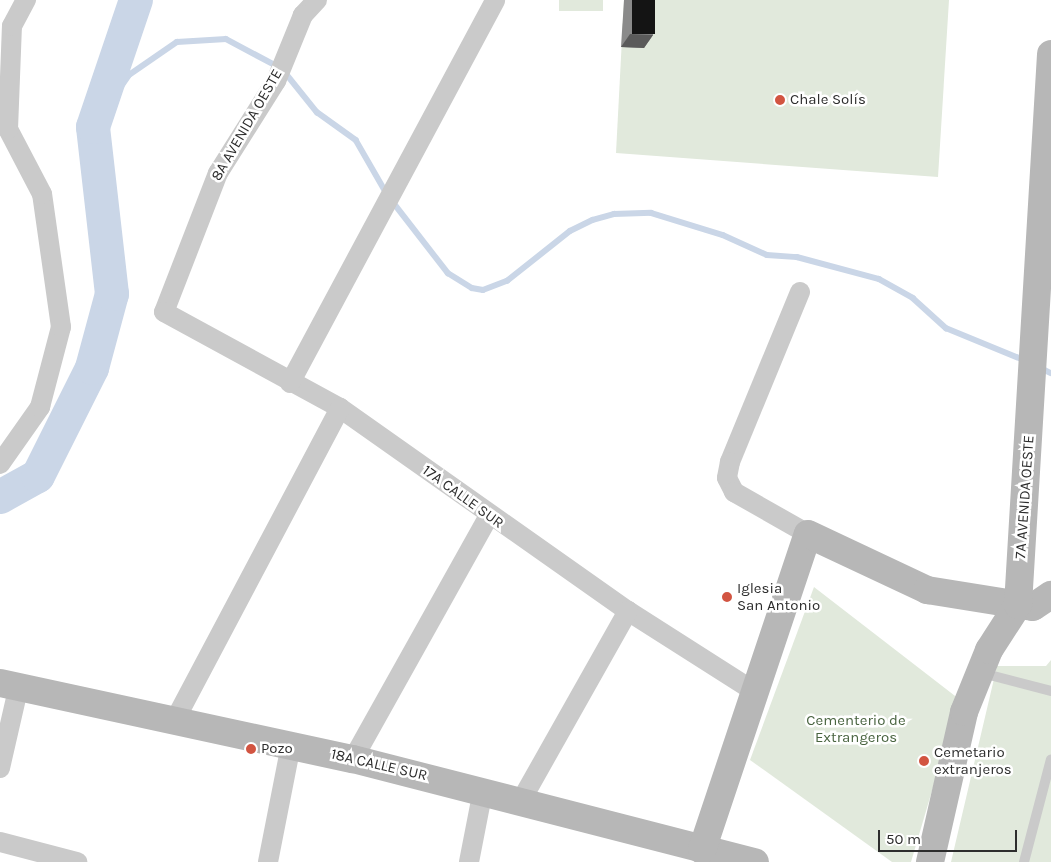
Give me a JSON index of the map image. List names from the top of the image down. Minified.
{"streets":{"street":["8A AVENIDA OESTE","17A CALLE SUR","7A AVENIDA OESTE","18A CALLE SUR"]},"crossings":[["8A AVENIDA OESTE","17A CALLE SUR"]],"parks":["Cementerio de Extrangeros"],"places":["Chale Solís","Iglesia San Antonio","Pozo","Cemetario extranjeros"],"scale_bar":"50 m"}
